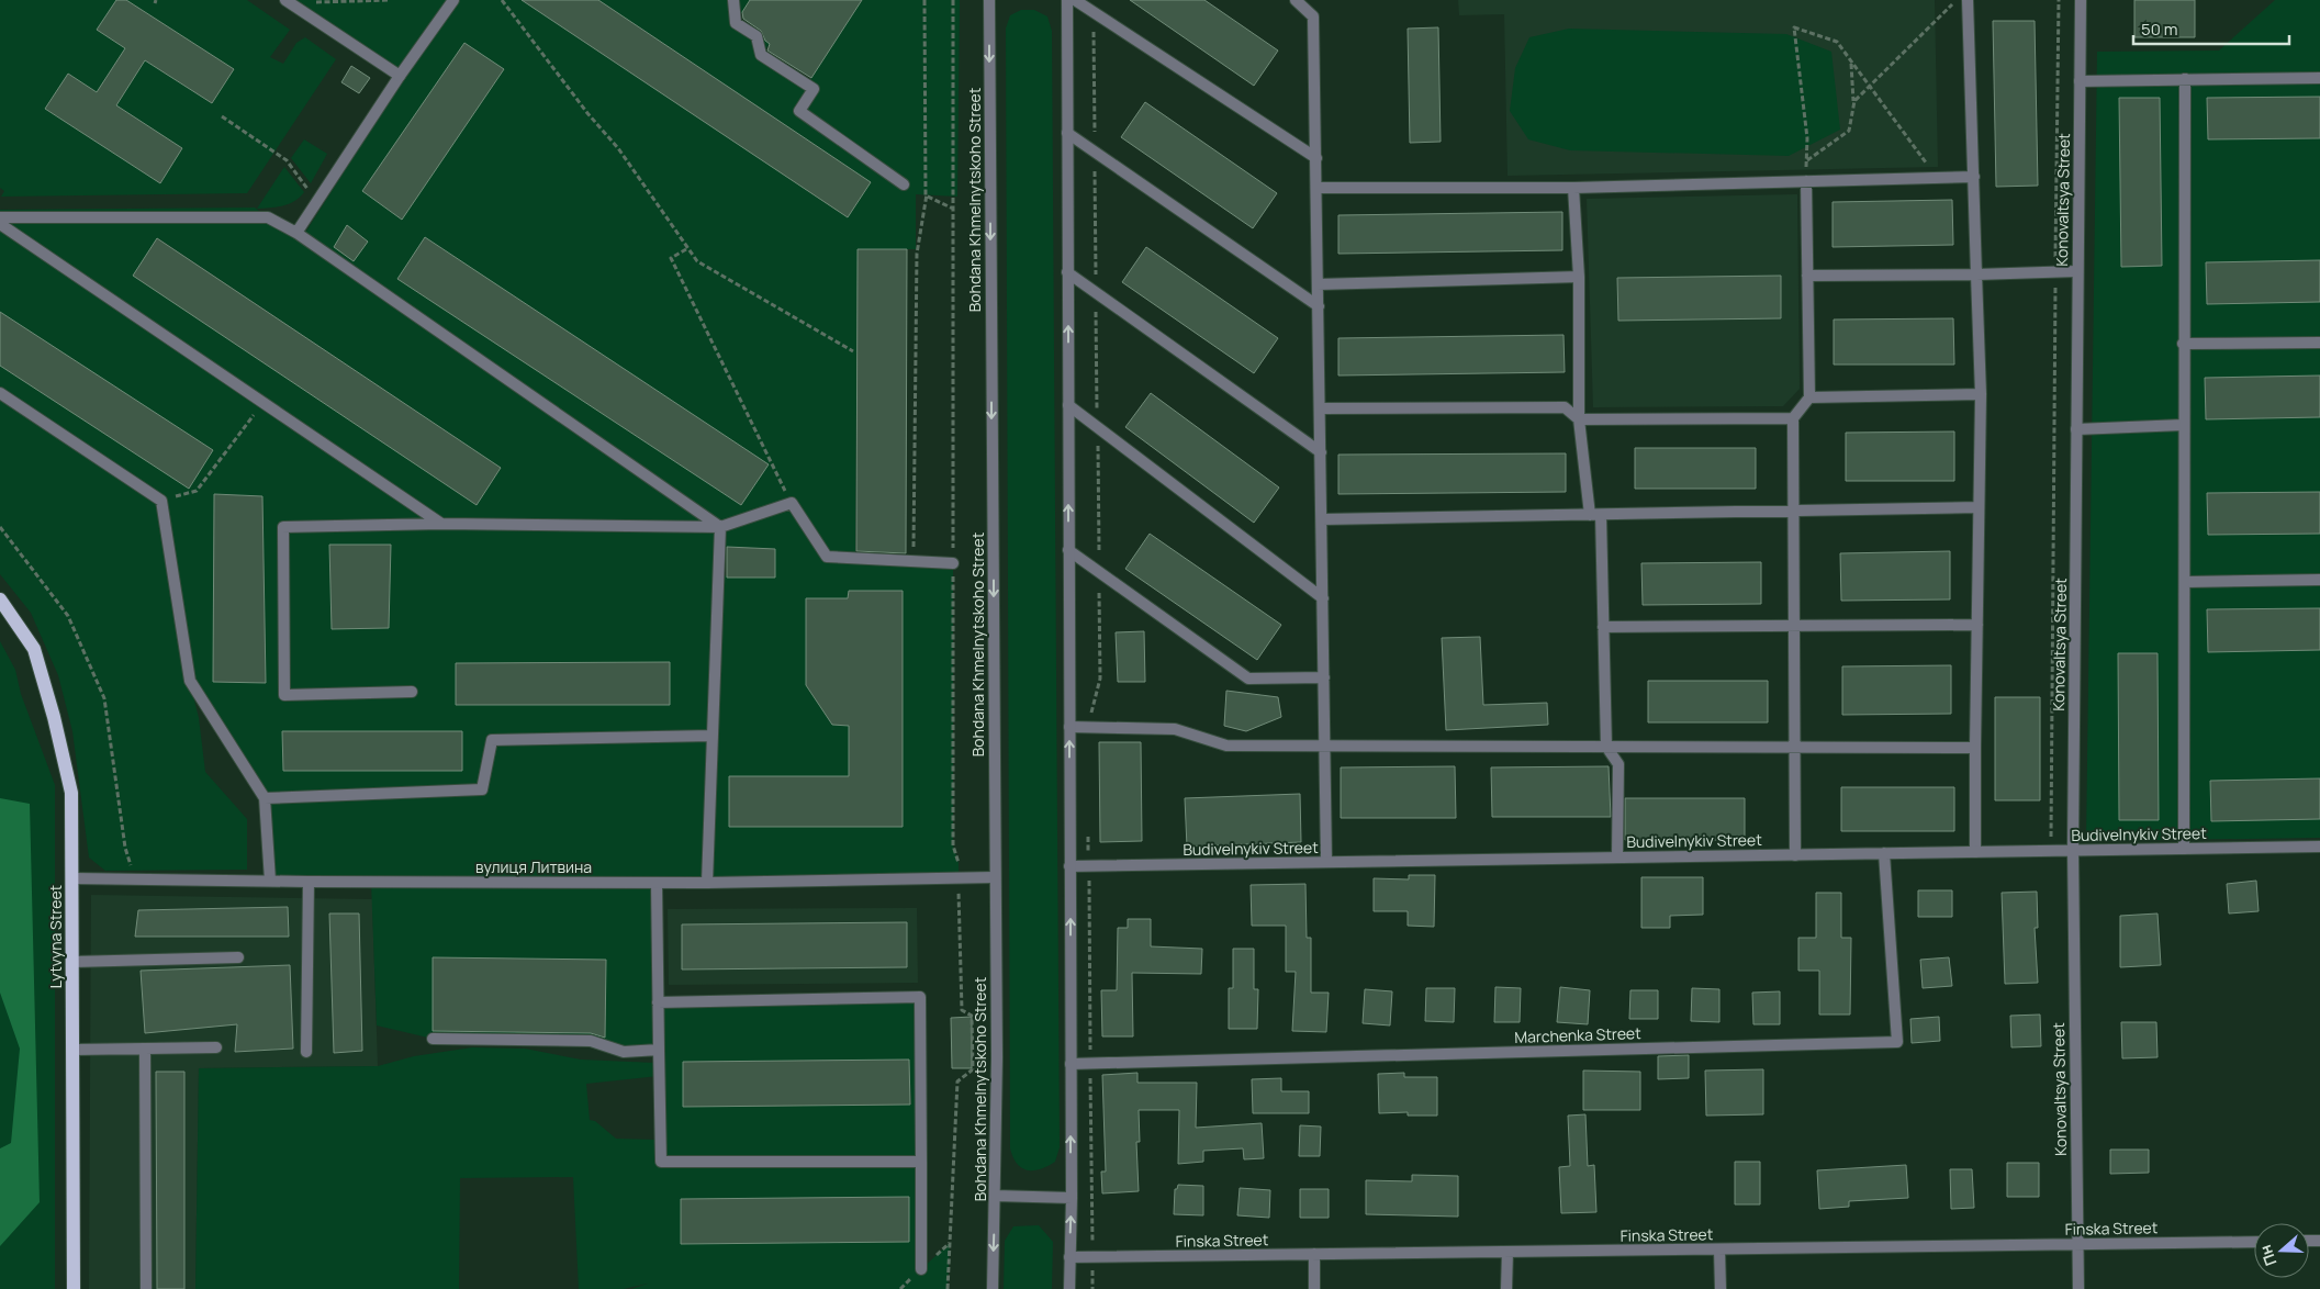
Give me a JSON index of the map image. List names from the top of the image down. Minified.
{"streets":{"main road":["Lytvyna Street"],"street":["Bohdana Khmelnytskoho Street","Konovaltsya Street","Budivelnykiv Street","вулиця Литвина","Marchenka Street","Finska Street"]},"crossings":[["Bohdana Khmelnytskoho Street","вулиця Литвина"],["Konovaltsya Street","Budivelnykiv Street"],["Konovaltsya Street","Finska Street"],["Budivelnykiv Street","Marchenka Street"],["вулиця Литвина","Lytvyna Street"]],"scale_bar":"50 m","north":"left"}
